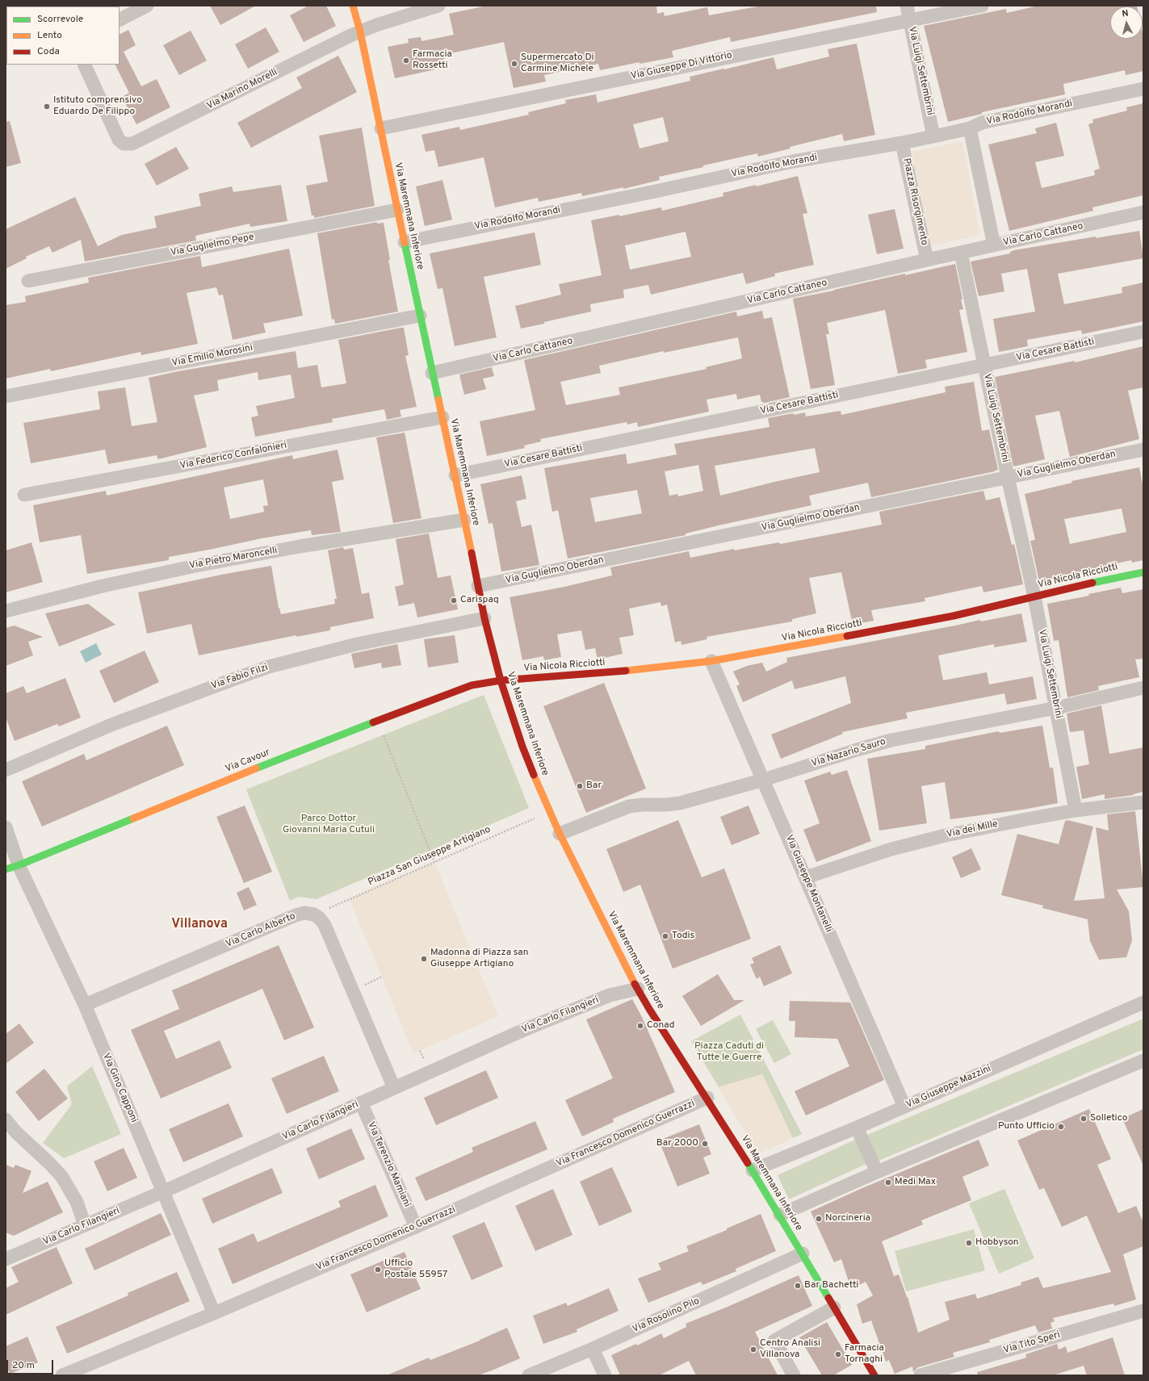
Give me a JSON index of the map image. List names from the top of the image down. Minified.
{"streets":{"main road":["Via Maremmana Inferiore","Via Nicola Ricciotti","Via Cavour"],"street":["Via Giuseppe Di Vittorio","Via Luigi Settembrini","Via Marino Morelli","Via Rodolfo Morandi","Piazza Risorgimento","Via Carlo Cattaneo","Via Guglielmo Pepe","Via Cesare Battisti","Via Emilio Morosini","Via Federico Confalonieri","Via Guglielmo Oberdan","Via Pietro Maroncelli","Via Fabio Filzi","Via Nazario Sauro","Via dei Mille","Via Giuseppe Montanelli","Via Carlo Alberto","Via Carlo Filangieri","Via Giuseppe Mazzini","Via Gino Capponi","Via Francesco Domenico Guerrazzi","Via Terenzio Mamiani","Via Rosolino Pilo","Via Tito Speri"],"path":["Piazza San Giuseppe Artigiano"]},"crossings":[["Via Giuseppe Di Vittorio","Via Luigi Settembrini"],["Via Giuseppe Di Vittorio","Via Maremmana Inferiore"],["Via Luigi Settembrini","Via Rodolfo Morandi"],["Via Luigi Settembrini","Via Carlo Cattaneo"],["Via Luigi Settembrini","Via Cesare Battisti"],["Via Luigi Settembrini","Via Guglielmo Oberdan"],["Via Luigi Settembrini","Via Nicola Ricciotti"],["Via Luigi Settembrini","Via Nazario Sauro"],["Via Luigi Settembrini","Via dei Mille"],["Via Marino Morelli","Via Maremmana Inferiore"],["Via Rodolfo Morandi","Piazza Risorgimento"],["Via Rodolfo Morandi","Via Maremmana Inferiore"],["Piazza Risorgimento","Via Carlo Cattaneo"],["Via Maremmana Inferiore","Via Carlo Cattaneo"],["Via Maremmana Inferiore","Via Guglielmo Pepe"],["Via Maremmana Inferiore","Via Cesare Battisti"],["Via Maremmana Inferiore","Via Emilio Morosini"],["Via Maremmana Inferiore","Via Federico Confalonieri"],["Via Maremmana Inferiore","Via Guglielmo Oberdan"],["Via Maremmana Inferiore","Via Pietro Maroncelli"],["Via Maremmana Inferiore","Via Nicola Ricciotti"],["Via Maremmana Inferiore","Via Fabio Filzi"],["Via Maremmana Inferiore","Via Nazario Sauro"],["Via Maremmana Inferiore","Via Cavour"],["Via Maremmana Inferiore","Piazza San Giuseppe Artigiano"],["Via Maremmana Inferiore","Via Carlo Filangieri"],["Via Maremmana Inferiore","Via Giuseppe Mazzini"],["Via Maremmana Inferiore","Via Francesco Domenico Guerrazzi"],["Via Maremmana Inferiore","Via Rosolino Pilo"],["Via Nicola Ricciotti","Via Cavour"],["Via Nicola Ricciotti","Via Giuseppe Montanelli"],["Via Nazario Sauro","Via Giuseppe Montanelli"],["Via Cavour","Via Gino Capponi"],["Via dei Mille","Via Giuseppe Montanelli"],["Piazza San Giuseppe Artigiano","Via Carlo Alberto"],["Via Giuseppe Montanelli","Via Giuseppe Mazzini"],["Via Carlo Alberto","Via Gino Capponi"],["Via Carlo Filangieri","Via Gino Capponi"],["Via Carlo Filangieri","Via Terenzio Mamiani"],["Via Gino Capponi","Via Francesco Domenico Guerrazzi"],["Via Francesco Domenico Guerrazzi","Via Terenzio Mamiani"]],"districts":["Villanova"],"parks":["Parco Dottor Giovanni Maria Cutuli","Piazza Caduti di Tutte le Guerre"],"places":["Farmacia Rossetti","Supermercato Di Carmine Michele","Istituto comprensivo Eduardo De Filippo","Carispaq","Bar","Todis","Madonna di Piazza san Giuseppe Artigiano","Conad","Solletico","Punto Ufficio","Bar 2000","Medi Max","Norcineria","Hobbyson","Ufficio Postale 55957","Bar Bachetti","Centro Analisi Villanova","Farmacia Tornaghi"],"legend":["Scorrevole","Lento","Coda"],"scale_bar":"20 m","north":"top"}
